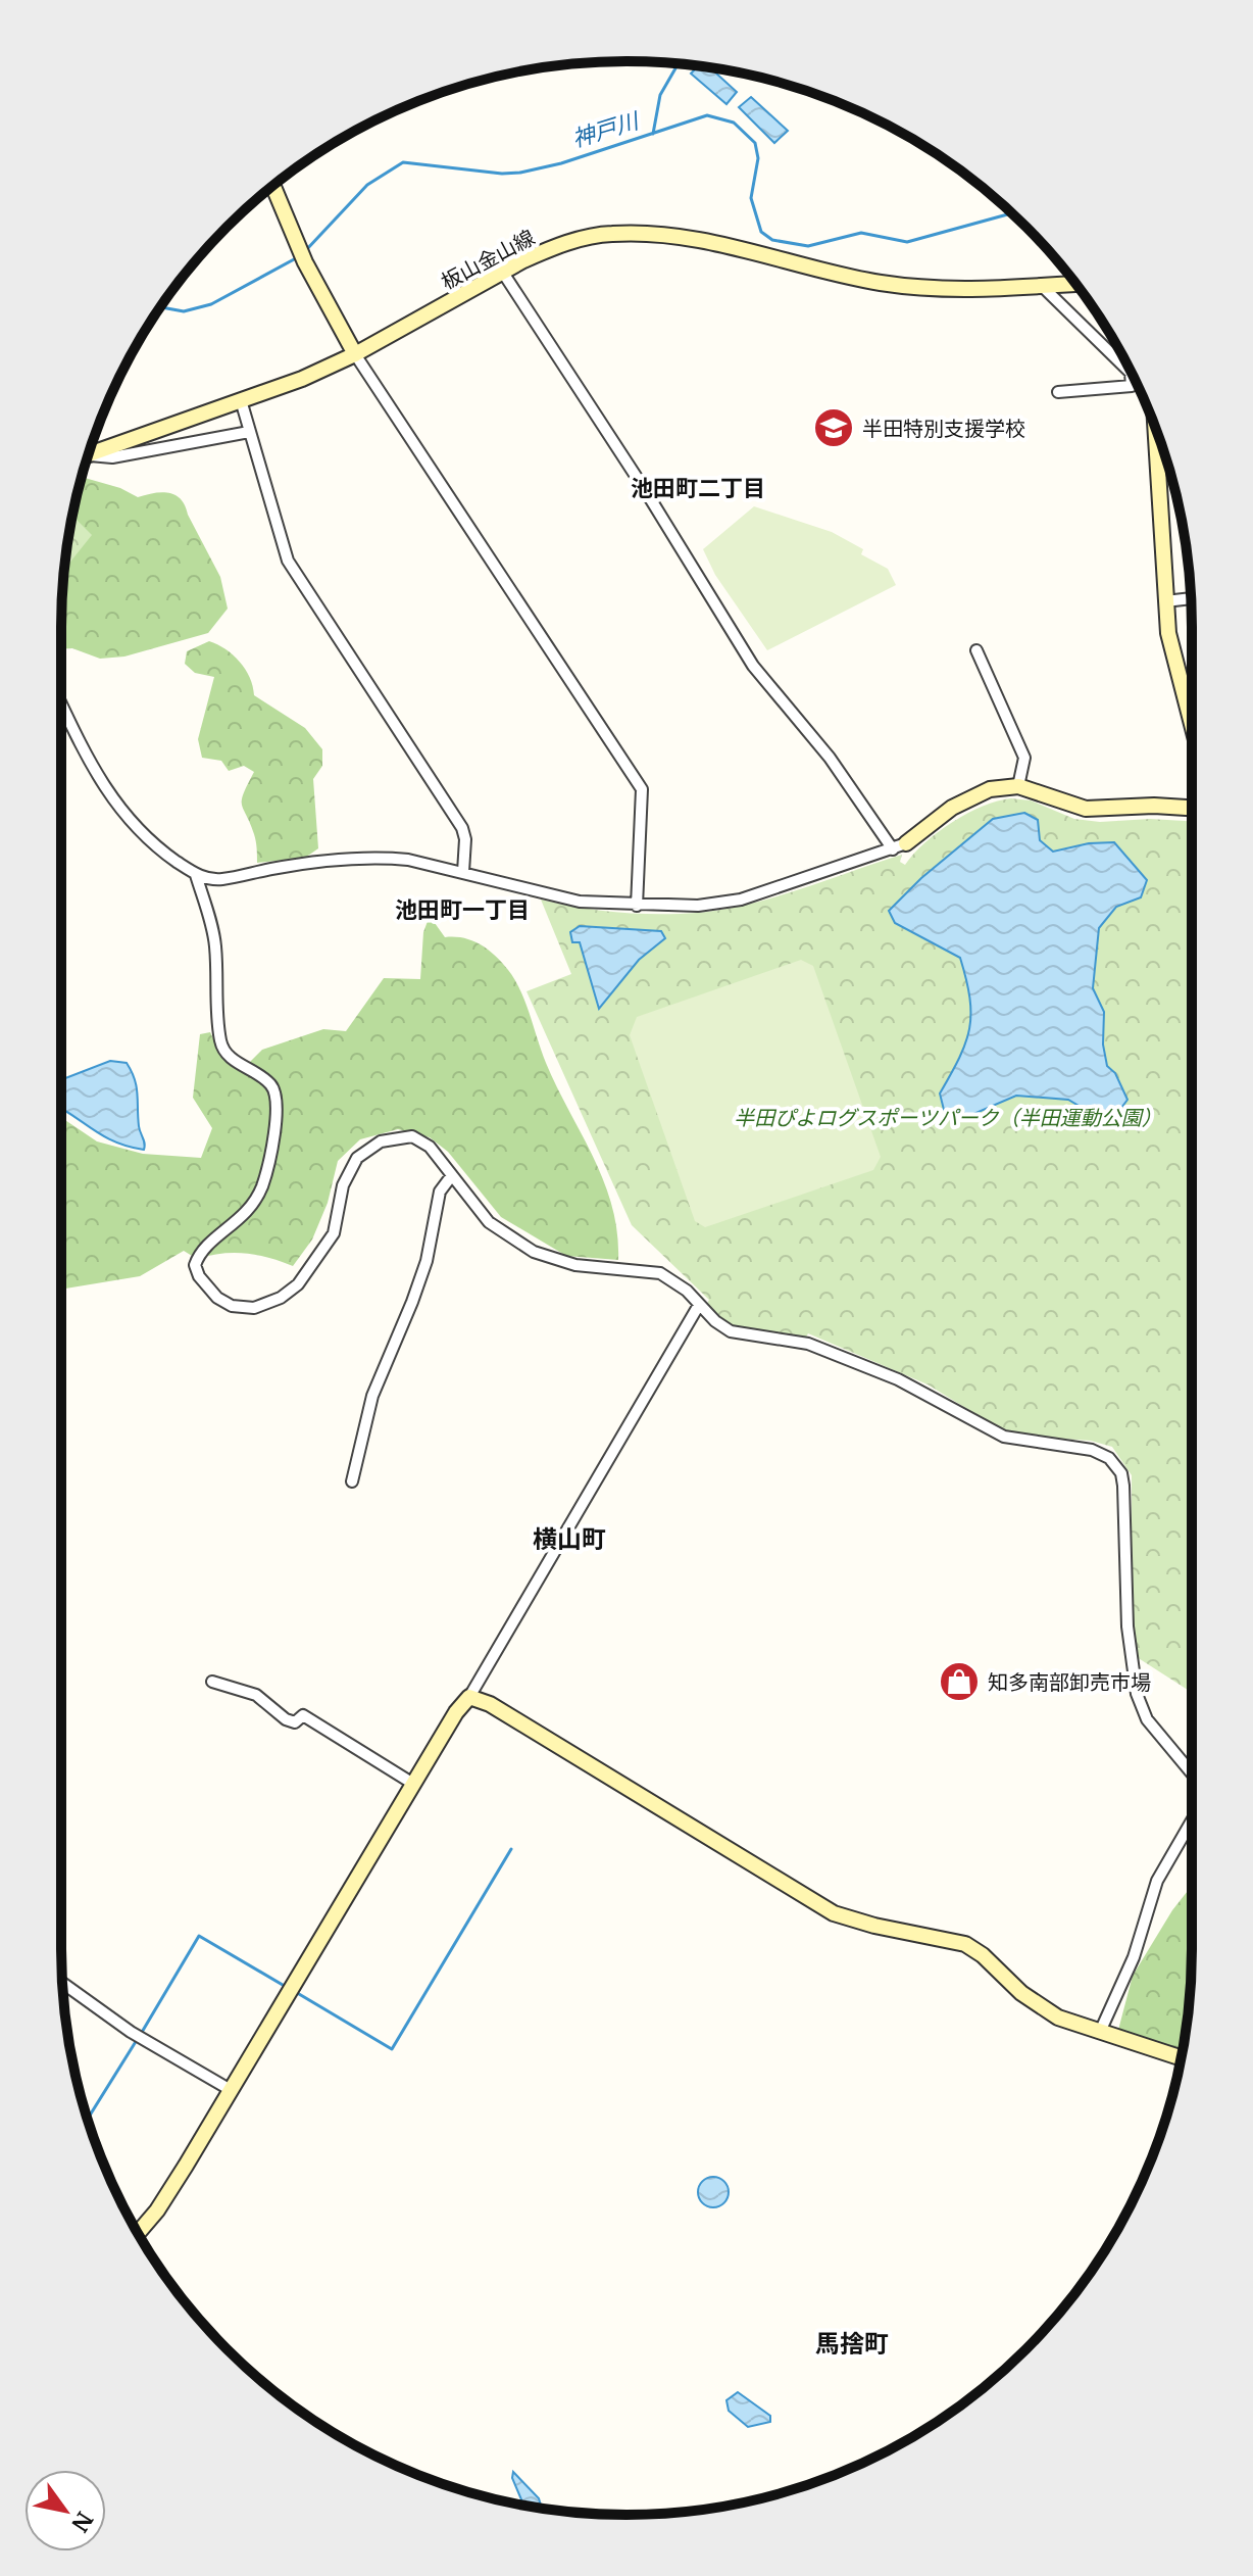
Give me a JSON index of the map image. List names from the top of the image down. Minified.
{"streets":{"street":["板山金山線"]},"districts":["池田町二丁目","池田町一丁目","横山町","馬捨町"],"water":["神戸川"],"parks":["半田ぴよログスポーツパーク（半田運動公園）"],"places":{"school or university":["半田特別支援学校"],"shop":["知多南部卸売市場"]},"north":"bottom right"}
